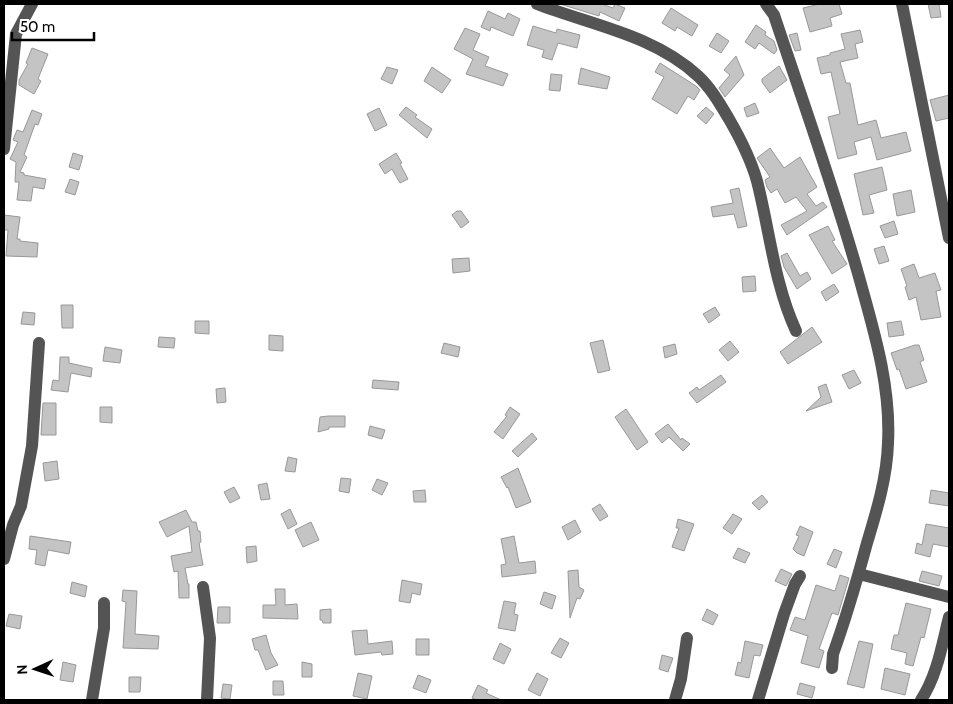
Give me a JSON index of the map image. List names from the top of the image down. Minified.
{"scale_bar":"50 m","north":"left"}
